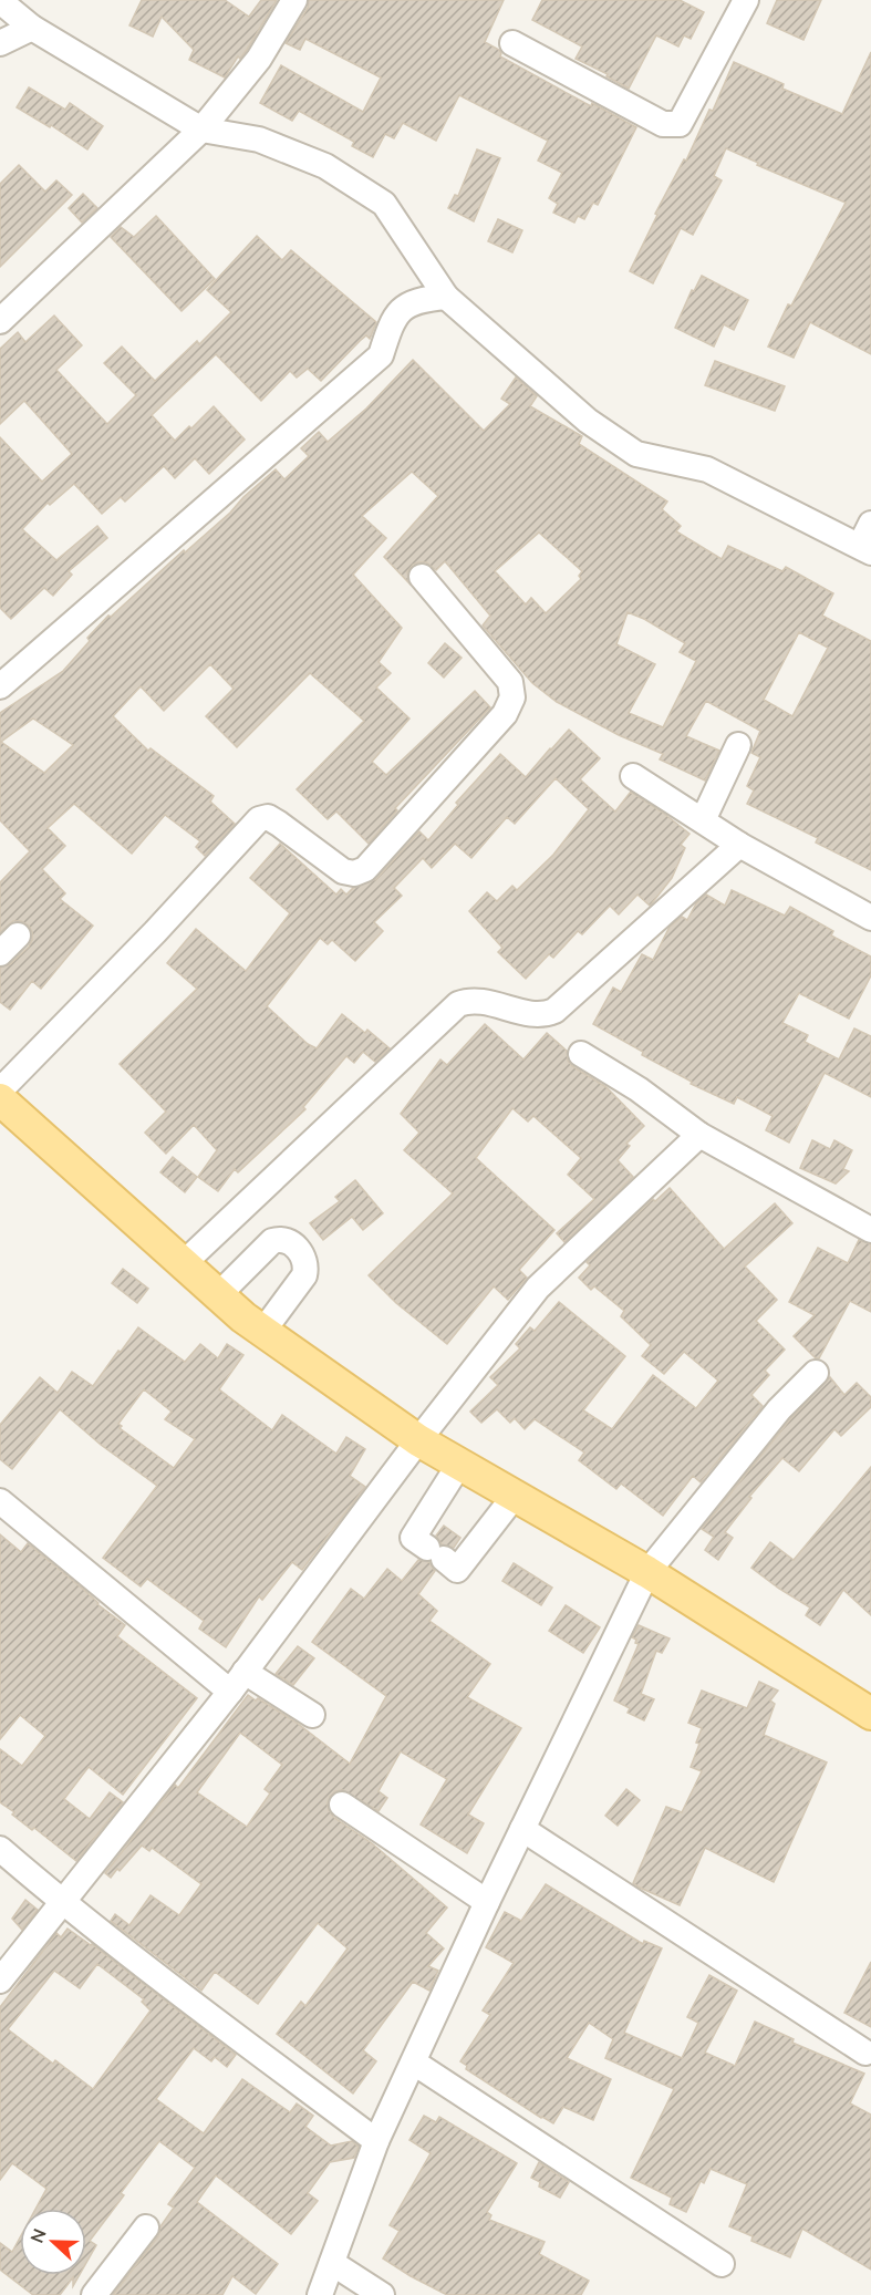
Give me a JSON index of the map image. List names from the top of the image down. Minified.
{"north":"left"}
